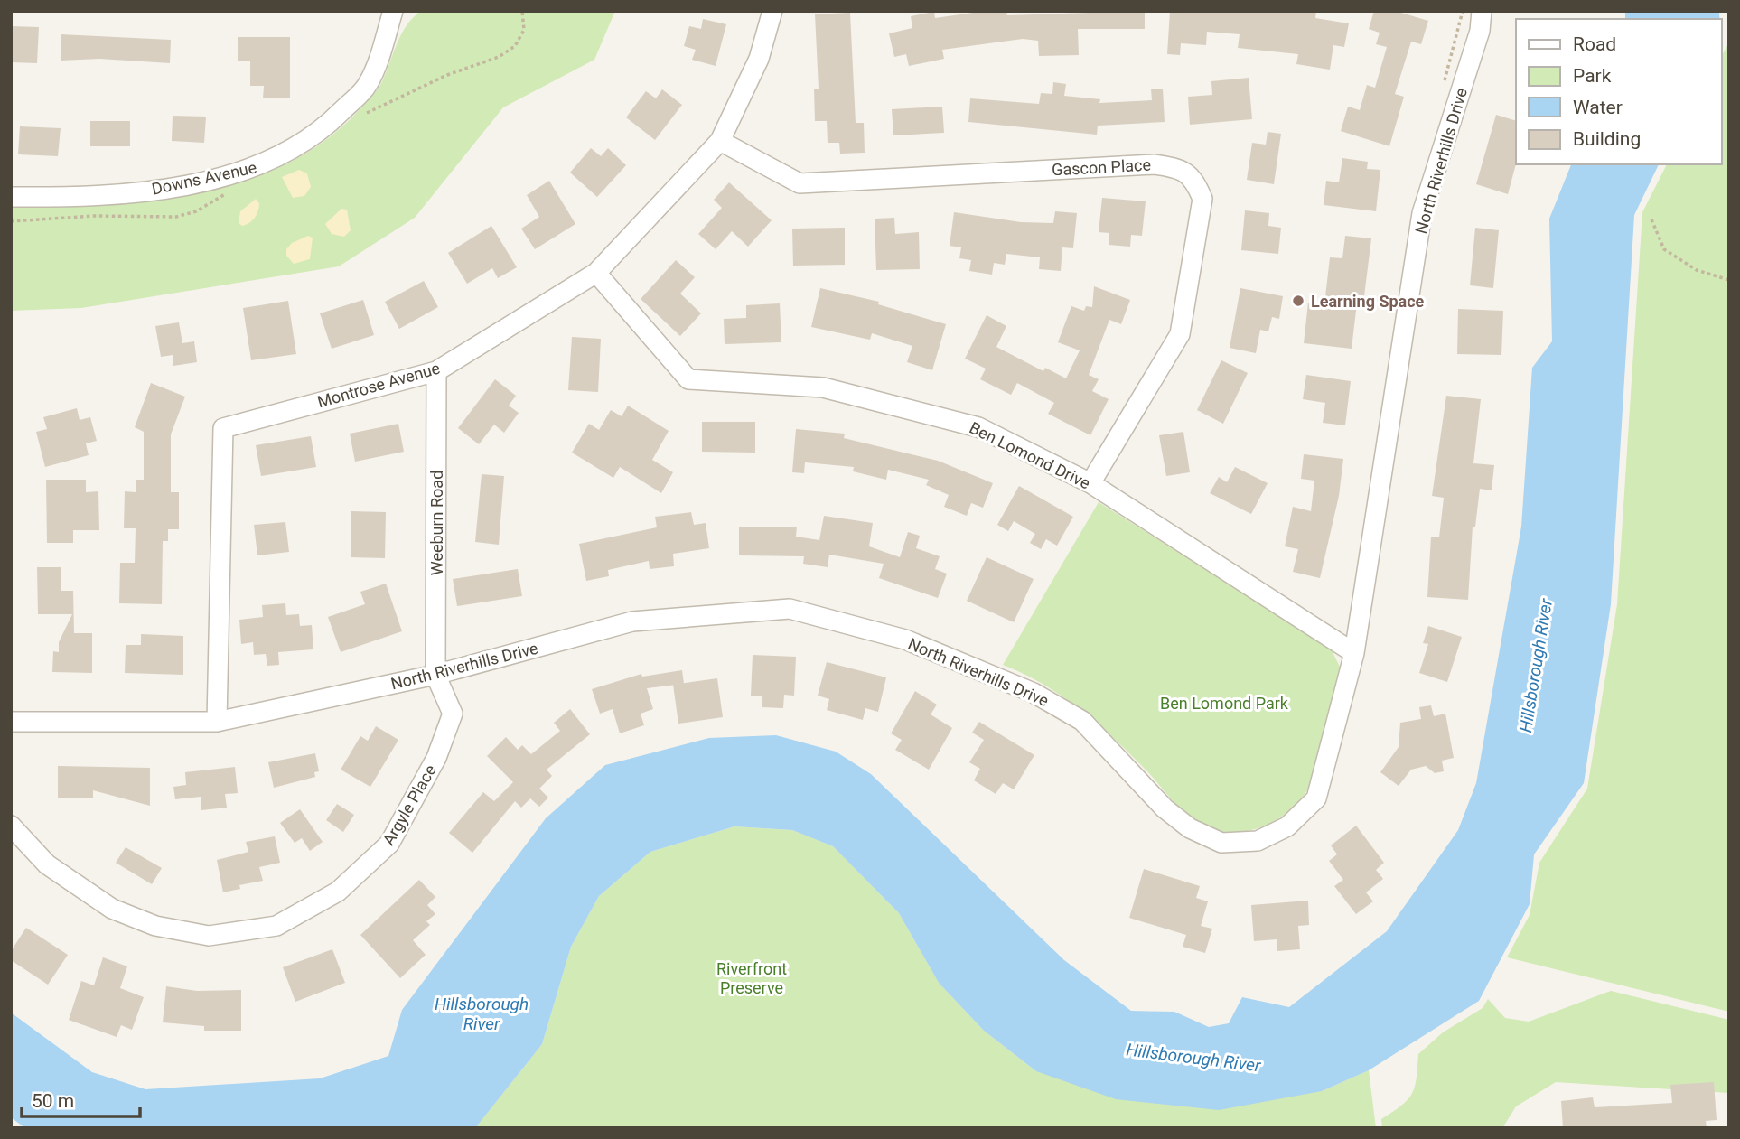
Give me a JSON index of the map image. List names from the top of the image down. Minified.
{"streets":{"street":["North Riverhills Drive","Gascon Place","Downs Avenue","Montrose Avenue","Ben Lomond Drive","Weeburn Road","Argyle Place"]},"crossings":[["North Riverhills Drive","Montrose Avenue"],["North Riverhills Drive","Ben Lomond Drive"],["North Riverhills Drive","Weeburn Road"],["North Riverhills Drive","Argyle Place"],["Gascon Place","Montrose Avenue"],["Gascon Place","Ben Lomond Drive"],["Montrose Avenue","Ben Lomond Drive"],["Montrose Avenue","Weeburn Road"],["Weeburn Road","Argyle Place"]],"water":["Hillsborough River"],"parks":["Ben Lomond Park","Riverfront Preserve"],"places":["Learning Space"],"legend":["Road","Park","Water","Building"],"scale_bar":"50 m"}
